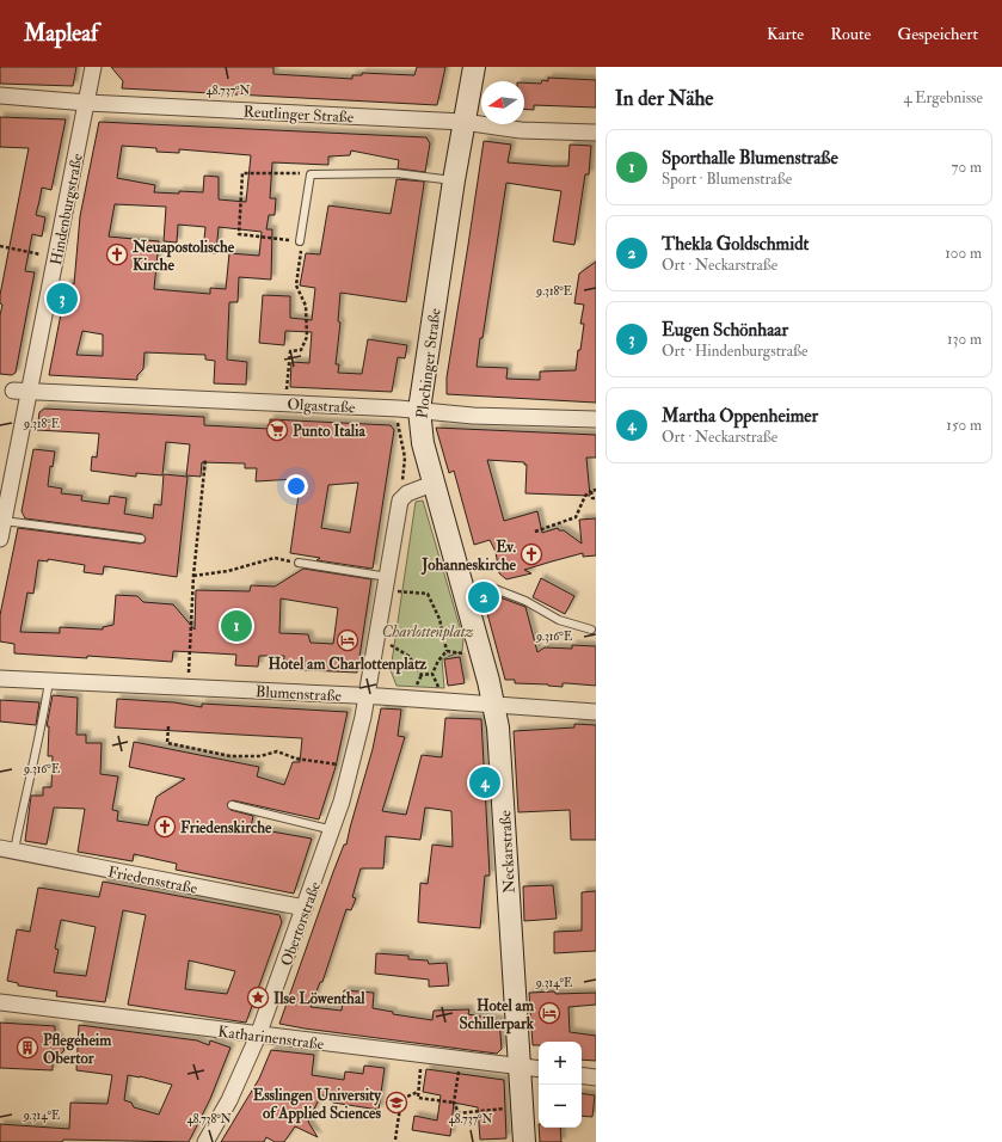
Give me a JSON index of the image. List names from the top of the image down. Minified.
{"streets":{"street":["Reutlinger Straße","Hindenburgstraße","Plochinger Straße","Olgastraße","Blumenstraße","Neckarstraße","Friedensstraße","Obertorstraße","Katharinenstraße"]},"crossings":[["Reutlinger Straße","Hindenburgstraße"],["Reutlinger Straße","Plochinger Straße"],["Hindenburgstraße","Olgastraße"],["Plochinger Straße","Olgastraße"],["Plochinger Straße","Neckarstraße"],["Blumenstraße","Neckarstraße"],["Blumenstraße","Obertorstraße"],["Neckarstraße","Katharinenstraße"],["Friedensstraße","Obertorstraße"],["Obertorstraße","Katharinenstraße"]],"parks":["Charlottenplatz"],"places":{"church":["Neuapostolische Kirche","Ev. Johanneskirche","Friedenskirche"],"supermarket":["Punto Italia"],"hotel":["Hotel am Charlottenplatz","Hotel am Schillerpark"],"place":["Ilse Löwenthal"],"building":["Pflegeheim Obertor"],"school or university":["Esslingen University of Applied Sciences"]},"north":"left","page":{"header":"Mapleaf","nav":["Karte","Route","Gespeichert"],"heading":["In der Nähe","4 Ergebnisse"],"list":[{"mark":"1","name":"Sporthalle Blumenstraße","note":"Sport · Blumenstraße","value":"70 m"},{"mark":"2","name":"Thekla Goldschmidt","note":"Ort · Neckarstraße","value":"100 m"},{"mark":"3","name":"Eugen Schönhaar","note":"Ort · Hindenburgstraße","value":"130 m"},{"mark":"4","name":"Martha Oppenheimer","note":"Ort · Neckarstraße","value":"150 m"}],"pins":["3","2","1","4"],"map_buttons":["+","−"]},"coordinates":["48.737°N","9.318°E","9.316°E","9.314°E","48.738°N"]}
